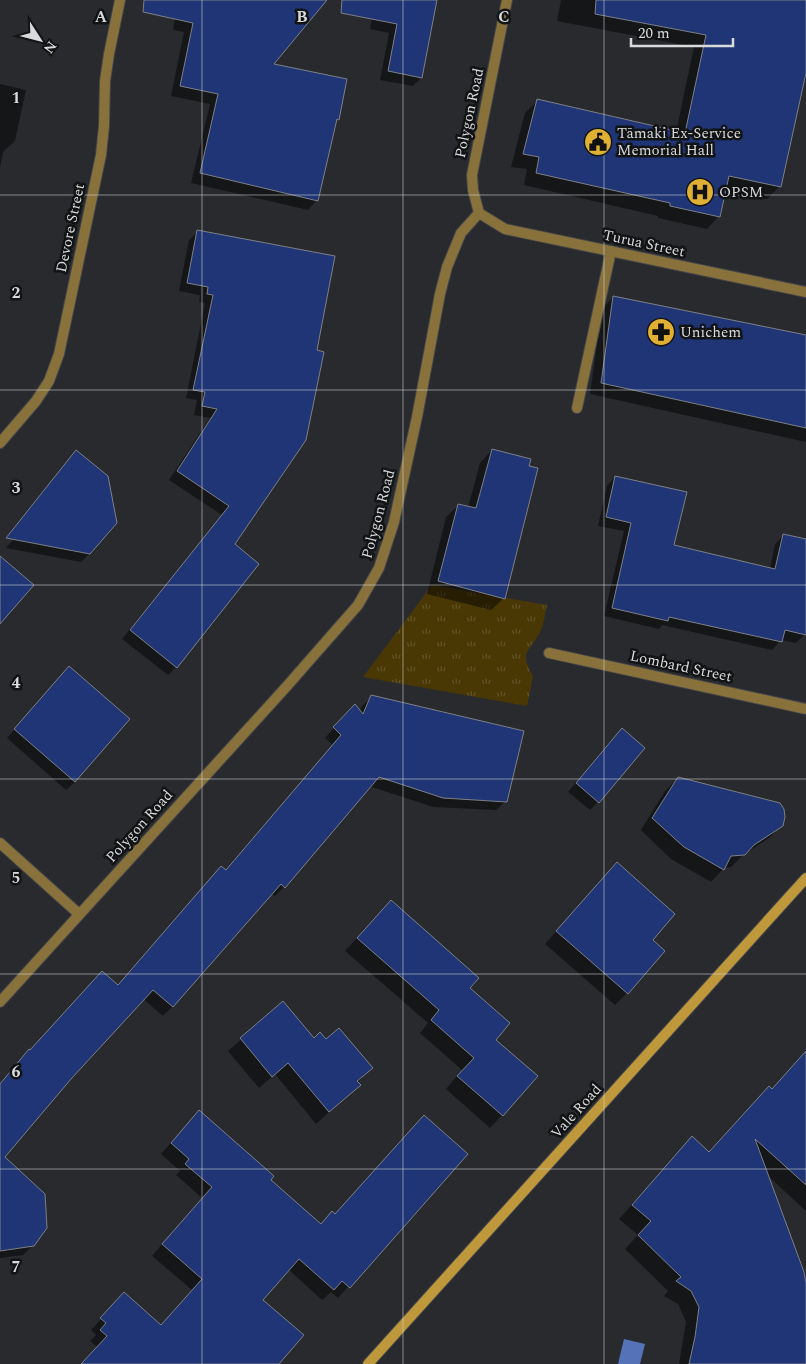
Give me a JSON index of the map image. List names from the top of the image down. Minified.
{"streets":{"main road":["Vale Road"],"street":["Polygon Road","Devore Street","Turua Street","Lombard Street"]},"crossings":[["Polygon Road","Turua Street"]],"places":{"public building":["Tāmaki Ex-Service Memorial Hall"],"hospital":["OPSM"],"pharmacy":["Unichem"]},"scale_bar":"20 m","north":"bottom right","grid":{"columns":["A","B","C"],"rows":["1","2","3","4","5","6","7"]}}
